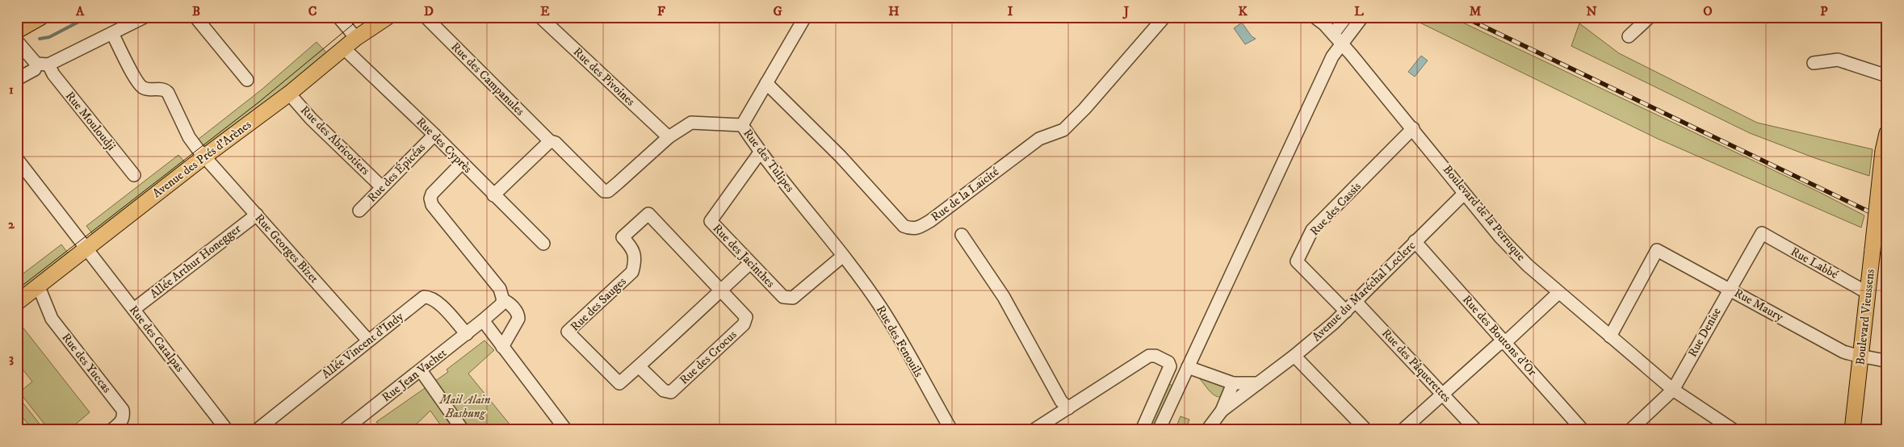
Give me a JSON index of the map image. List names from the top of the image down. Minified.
{"streets":{"main road":["Avenue des Prés d'Arènes","Boulevard Vieussens"],"street":["Rue des Pivoines","Rue des Campanules","Rue Mouloudji","Rue des Abricotiers","Rue des Cyprès","Rue des Tulipes","Rue des Épicéas","Rue de la Laïcité","Rue des Cassis","Boulevard de la Perruque","Rue Georges Bizet","Rue des Jacinthes","Allée Arthur Honegger","Rue Labbé","Avenue du Maréchal Leclerc","Rue des Sauges","Rue Maury","Rue Denise","Rue des Boutons d'Or","Rue des Catalpas","Rue des Fenouils","Allée Vincent d'Indy","Rue des Crocus","Rue des Yuccas","Rue des Pâquerettes","Rue Jean Vachet"]},"crossings":[["Rue des Pivoines","Rue des Campanules"],["Rue des Campanules","Rue des Tulipes"],["Rue des Abricotiers","Avenue des Prés d'Arènes"],["Rue des Abricotiers","Rue des Épicéas"],["Rue des Cyprès","Avenue des Prés d'Arènes"],["Rue des Cyprès","Rue des Épicéas"],["Avenue des Prés d'Arènes","Rue Georges Bizet"],["Avenue des Prés d'Arènes","Rue des Catalpas"],["Rue des Tulipes","Rue de la Laïcité"],["Rue des Tulipes","Rue des Jacinthes"],["Rue des Tulipes","Rue des Fenouils"],["Rue des Cassis","Boulevard de la Perruque"],["Rue des Cassis","Avenue du Maréchal Leclerc"],["Boulevard de la Perruque","Avenue du Maréchal Leclerc"],["Boulevard de la Perruque","Rue Maury"],["Boulevard de la Perruque","Rue Denise"],["Rue Georges Bizet","Allée Arthur Honegger"],["Rue Georges Bizet","Allée Vincent d'Indy"],["Rue des Jacinthes","Rue des Sauges"],["Rue des Jacinthes","Rue des Fenouils"],["Allée Arthur Honegger","Rue des Catalpas"],["Rue Labbé","Boulevard Vieussens"],["Rue Labbé","Rue Denise"],["Avenue du Maréchal Leclerc","Rue des Boutons d'Or"],["Avenue du Maréchal Leclerc","Rue des Pâquerettes"],["Rue des Sauges","Rue des Crocus"],["Rue Maury","Boulevard Vieussens"],["Rue Maury","Rue Denise"],["Allée Vincent d'Indy","Rue Jean Vachet"]],"parks":["Mail Alain Bashung"],"grid":{"columns":["A","B","C","D","E","F","G","H","I","J","K","L","M","N","O","P"],"rows":["1","2","3"]}}
